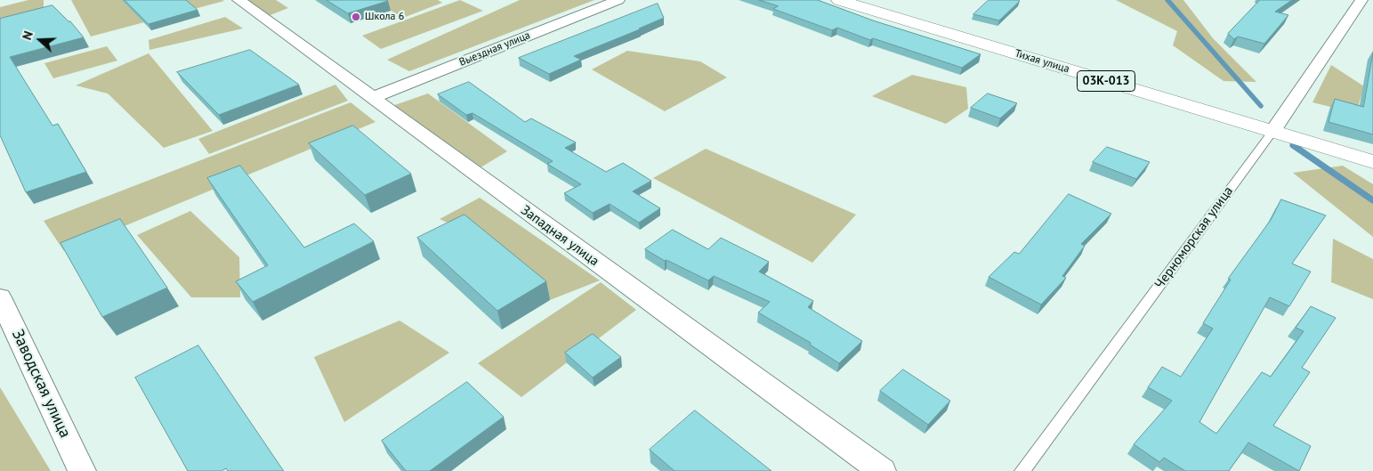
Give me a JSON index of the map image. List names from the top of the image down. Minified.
{"streets":{"main road":["Тихая улица","03К-013"],"street":["Выездная улица","Западная улица","Черноморская улица","Заводская улица"]},"crossings":[["Выездная улица","Западная улица"],["Тихая улица","Черноморская улица"]],"places":["Школа 6"],"north":"left"}
